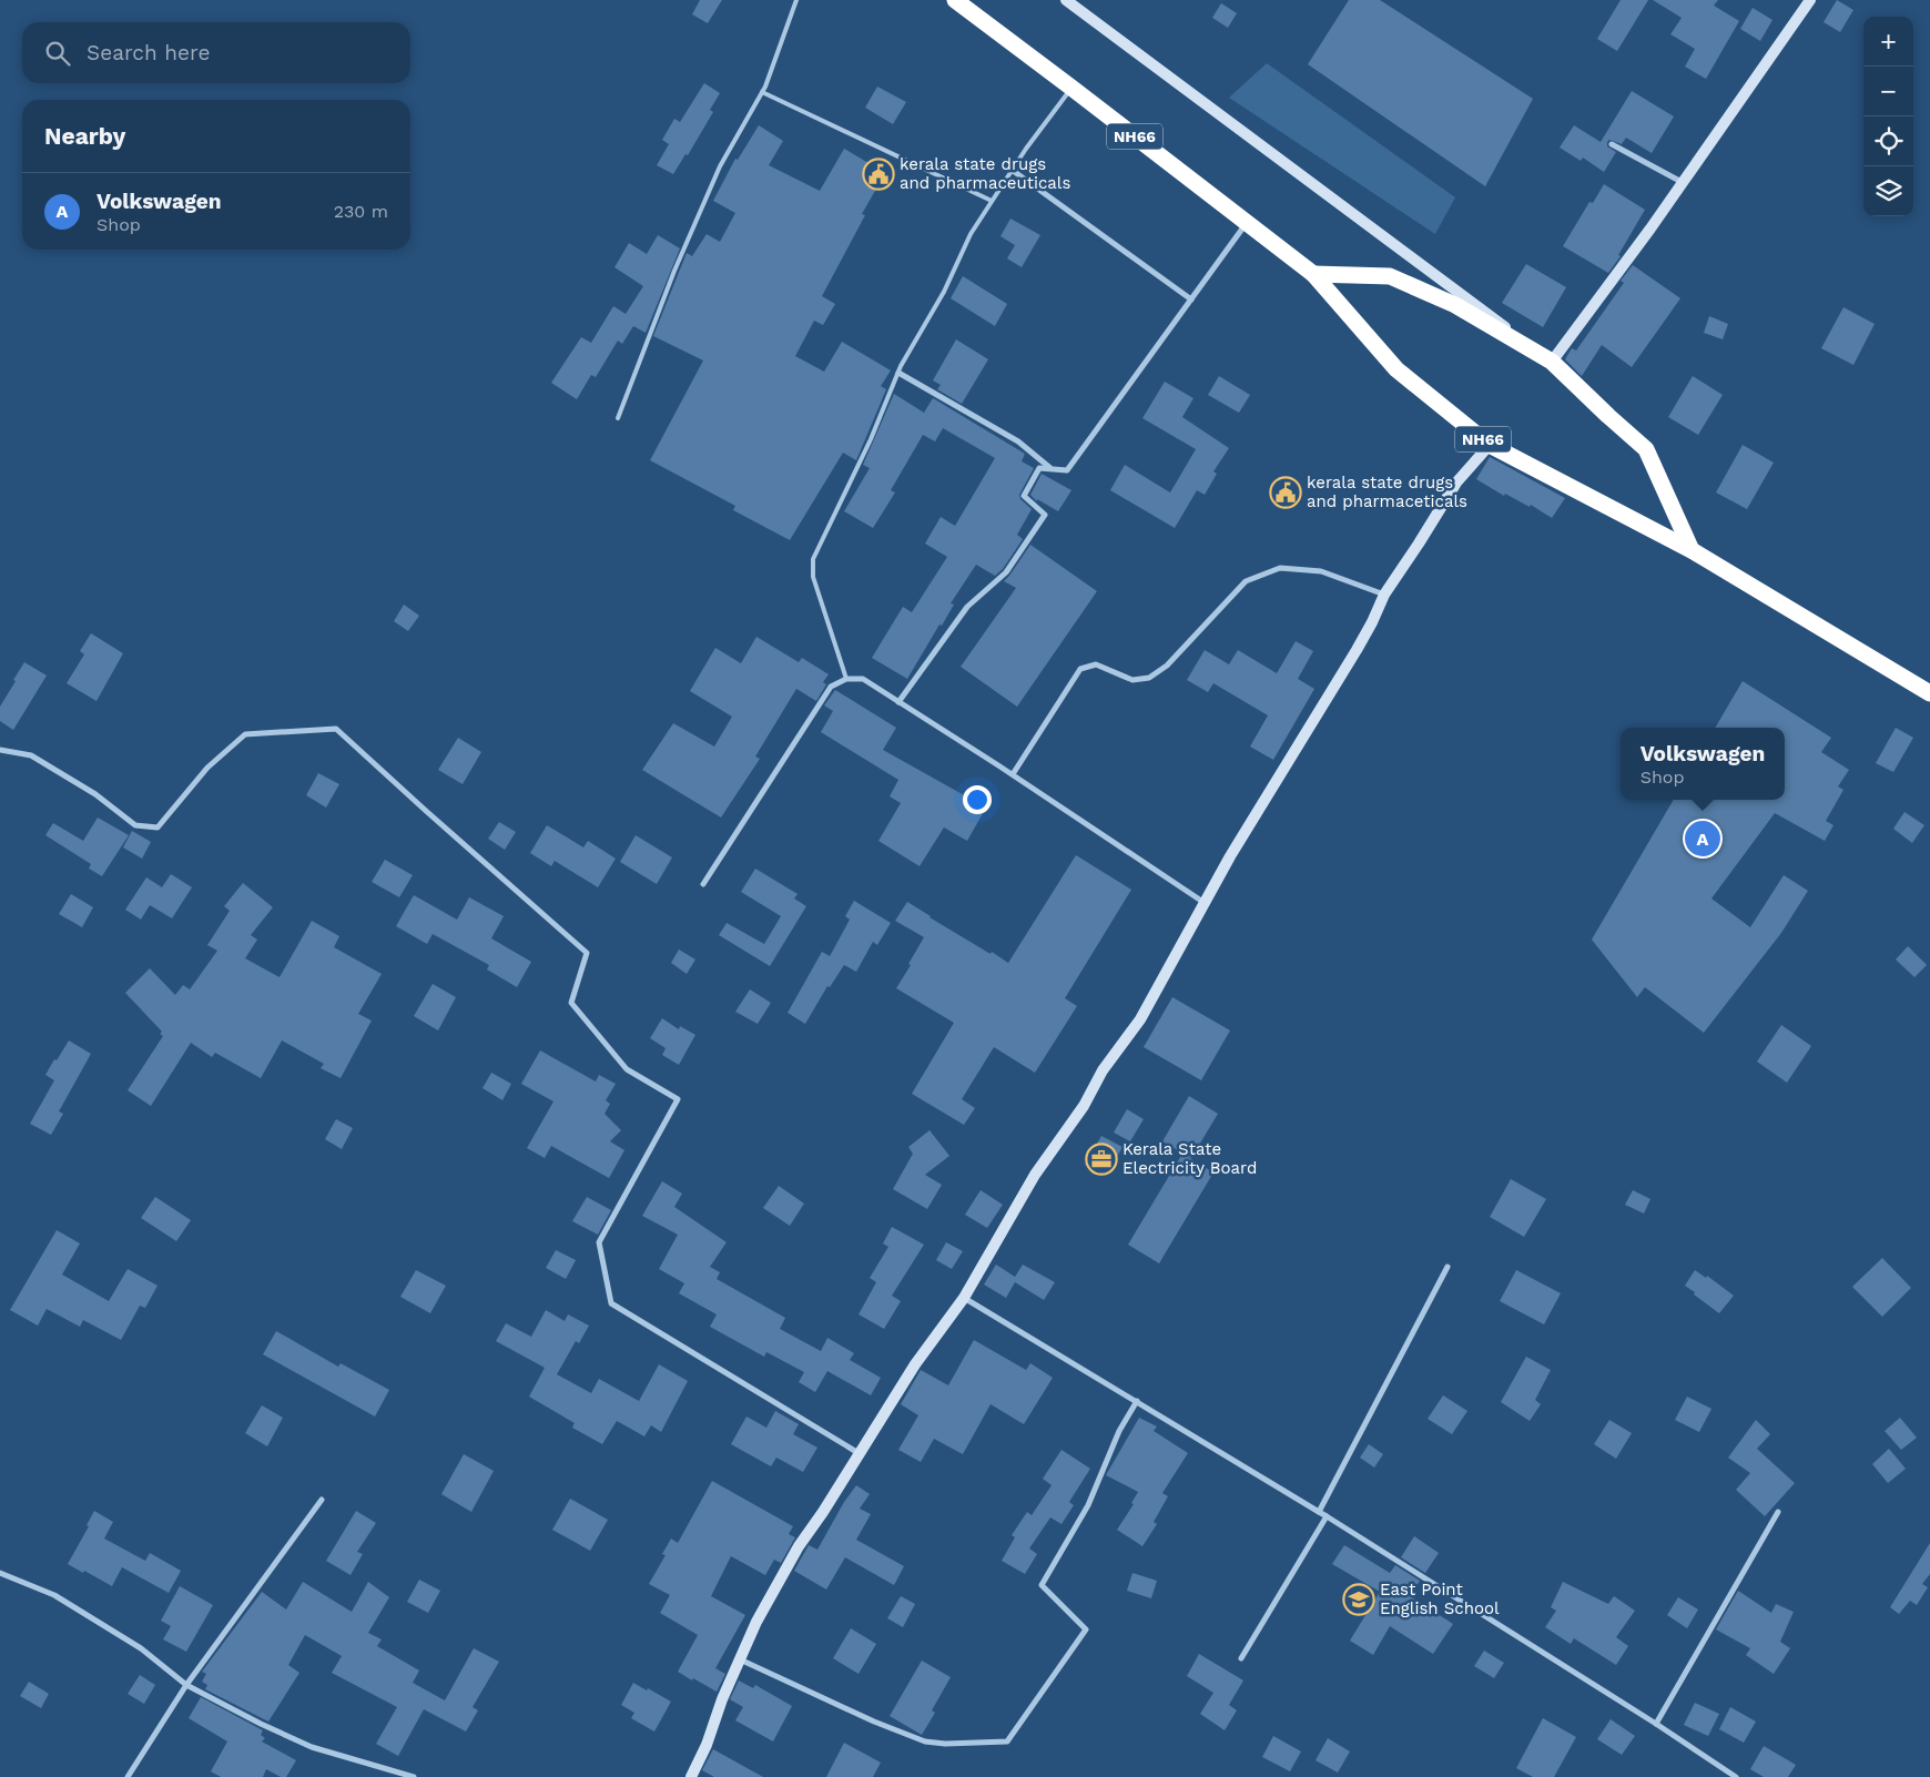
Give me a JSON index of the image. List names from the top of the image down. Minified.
{"streets":{"highway":["NH66"]},"places":{"public building":["kerala state drugs and pharmaceuticals","kerala state drugs and pharmaceticals"],"office":["Kerala State Electricity Board"],"school or university":["East Point English School"]},"page":{"map_buttons":["+","−"],"search":"Search here","heading":"Nearby","list":[{"mark":"A","name":"Volkswagen","note":"Shop","value":"230 m"}],"popup":["Volkswagen","Shop"],"pins":"A"}}
